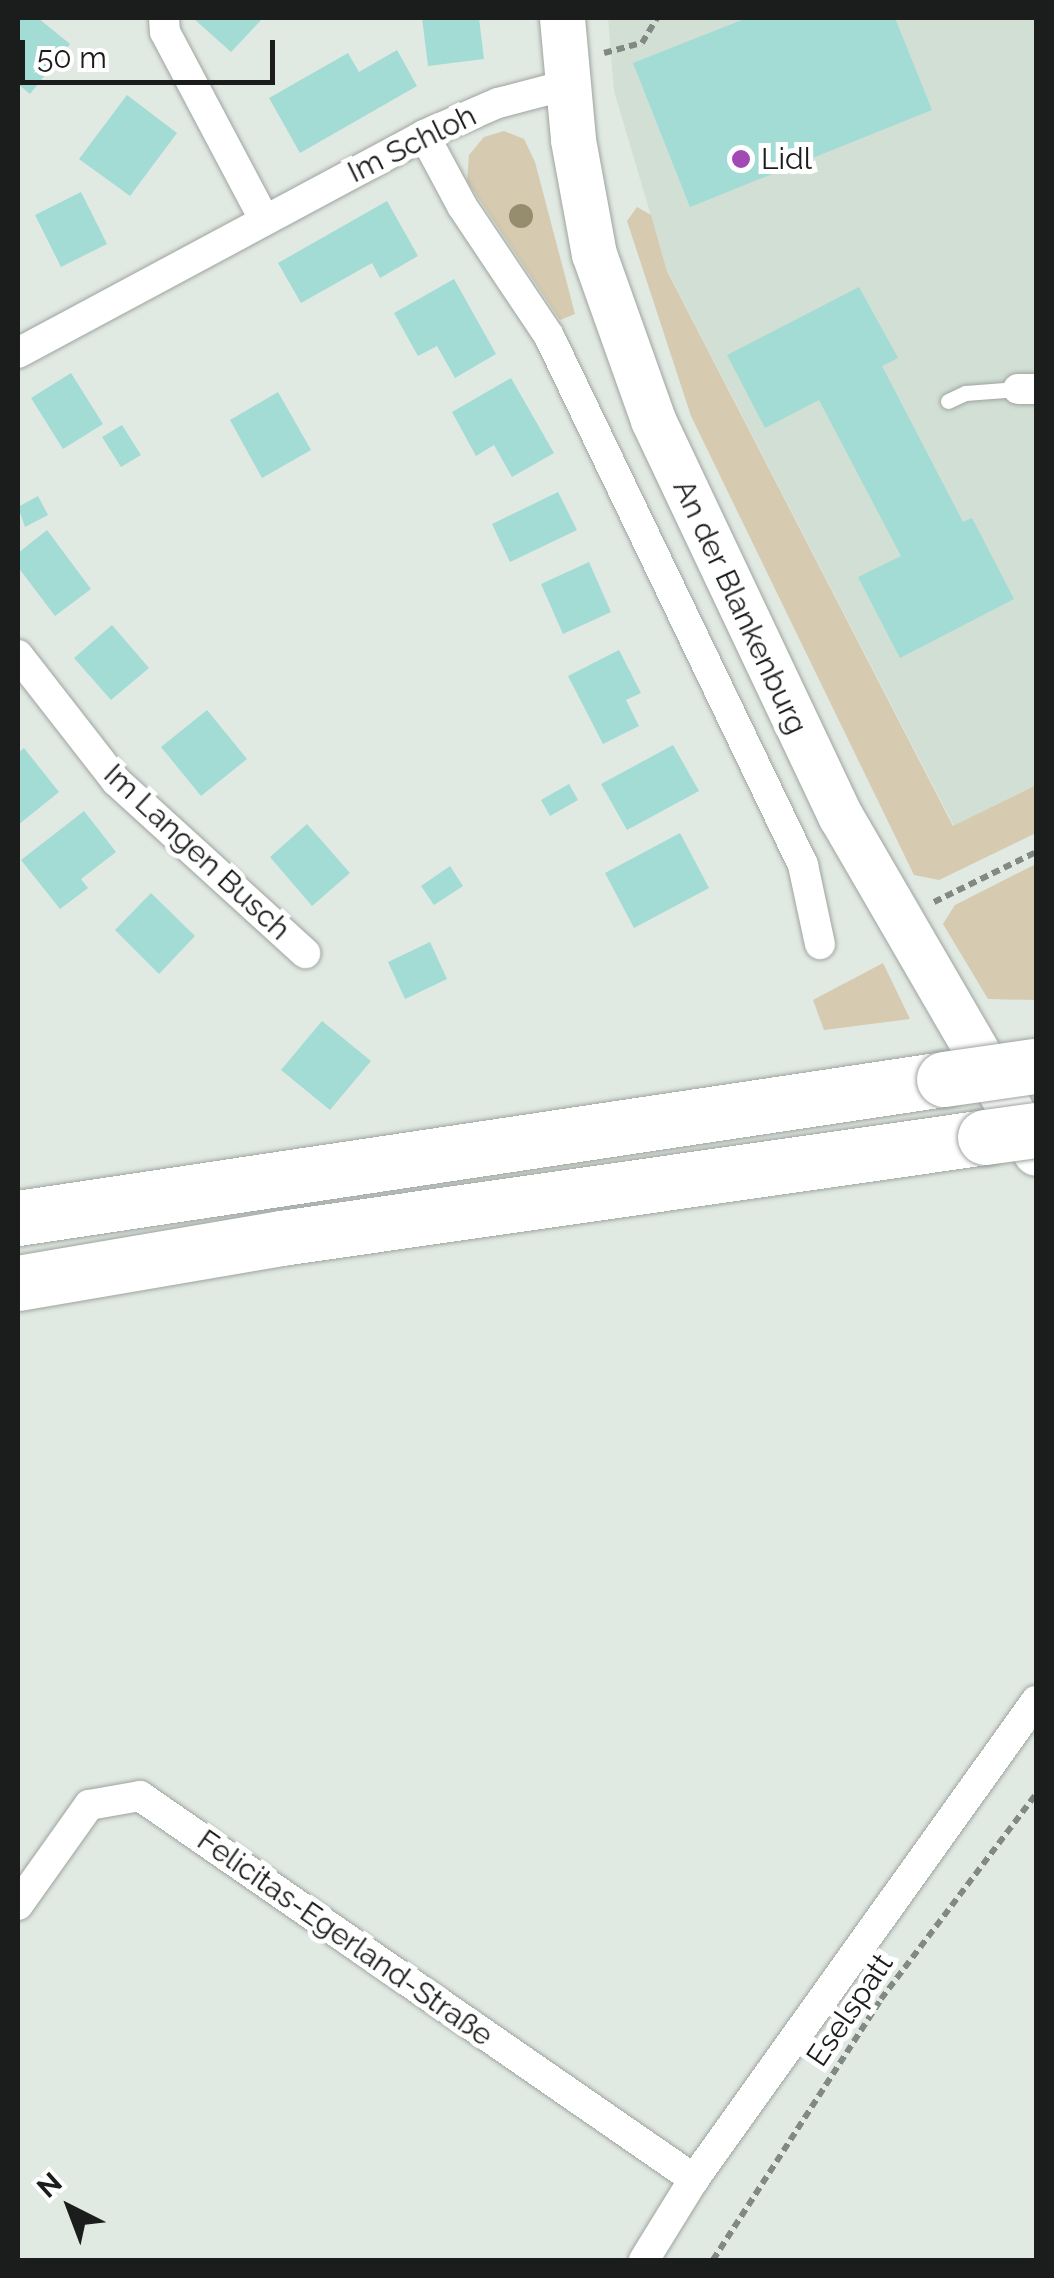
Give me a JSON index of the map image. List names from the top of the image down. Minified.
{"streets":{"street":["Im Schloh","An der Blankenburg","Im Langen Busch","Felicitas-Egerland-Straße"],"path":["Eselspatt"]},"crossings":[["Im Schloh","An der Blankenburg"]],"places":["Lidl"],"scale_bar":"50 m","north":"top left"}
